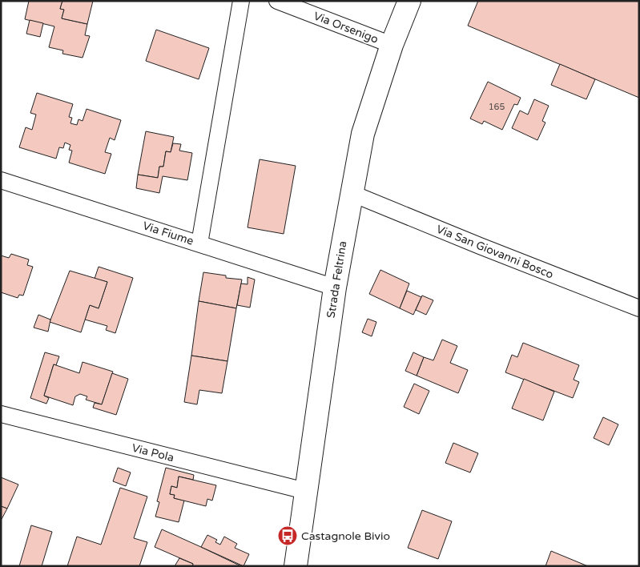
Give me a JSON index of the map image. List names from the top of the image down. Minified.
{"streets":{"main road":["Strada Feltrina"],"street":["Via Orsenigo","Via Fiume","Via San Giovanni Bosco","Via Pola"]},"crossings":[["Via Orsenigo","Strada Feltrina"],["Via Fiume","Strada Feltrina"],["Via San Giovanni Bosco","Strada Feltrina"],["Strada Feltrina","Via Pola"]],"places":{"bus stop":["Castagnole Bivio"]},"house_numbers":["165"]}
